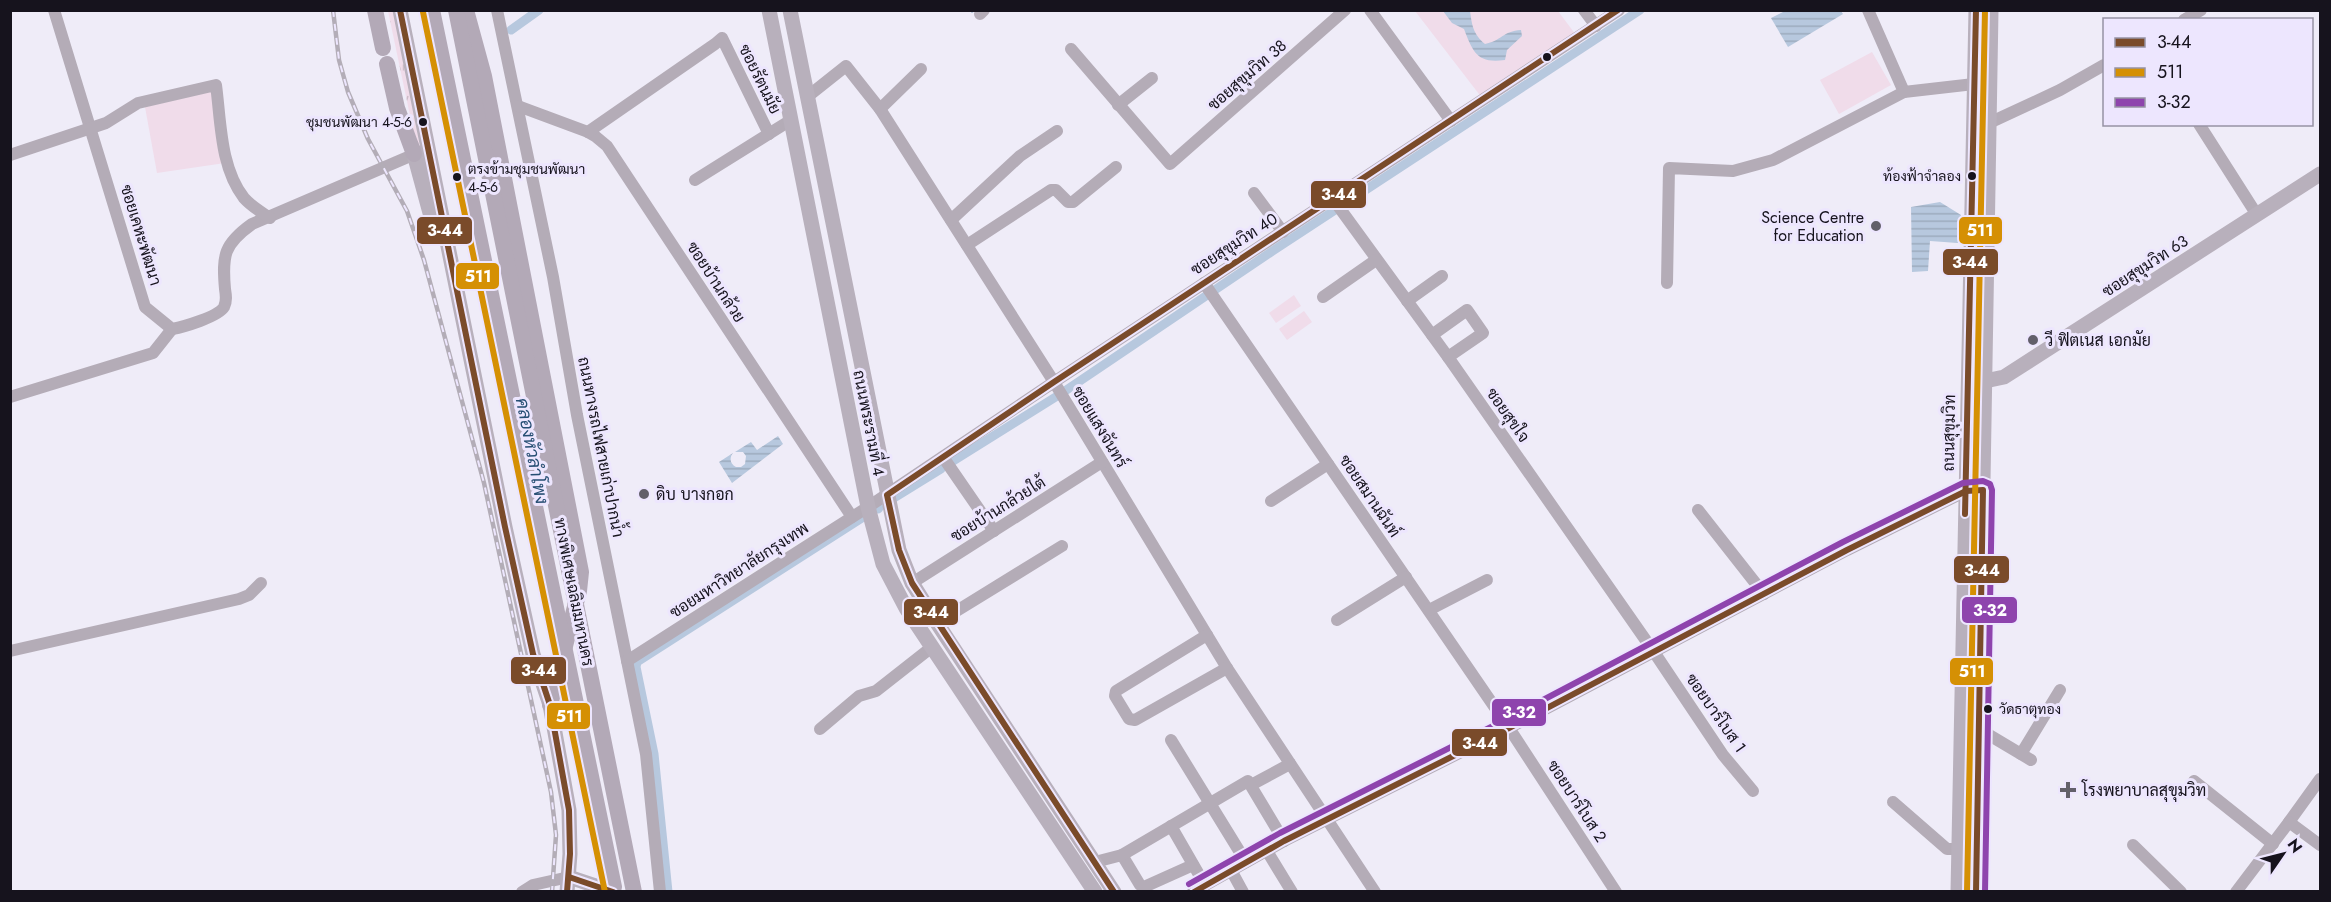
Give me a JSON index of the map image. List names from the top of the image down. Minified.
{"streets":{"highway":["ทางพิเศษเฉลิมมหานคร"],"main road":["ซอยสุขุมวิท 63","ถนนพระรามที่ 4","ถนนสุขุมวิท"],"street":["ซอยสุขุมวิท 38","ซอยรัตนมัย","ซอยเคหะพัฒนา","ซอยสุขุมวิท 40","ซอยบ้านกล้วย","ซอยสุขใจ","ซอยแสงจันทร์","ถนนทางรถไฟสายเก่าปากน้ำ","ซอยสมานฉันท์","ซอยบ้านกล้วยใต้","ซอยมหาวิทยาลัยกรุงเทพ","ซอยบาร์โบส 1","ซอยบาร์โบส 2"]},"crossings":[["ซอยรัตนมัย","ซอยบ้านกล้วย"],["ซอยรัตนมัย","ถนนพระรามที่ 4"],["ซอยสุขุมวิท 40","ซอยสุขใจ"],["ซอยสุขุมวิท 40","ถนนพระรามที่ 4"],["ซอยสุขุมวิท 40","ซอยแสงจันทร์"],["ซอยสุขุมวิท 40","ซอยสมานฉันท์"],["ซอยสุขุมวิท 40","ซอยมหาวิทยาลัยกรุงเทพ"],["ซอยสุขุมวิท 63","ถนนสุขุมวิท"],["ซอยบ้านกล้วย","ถนนทางรถไฟสายเก่าปากน้ำ"],["ซอยบ้านกล้วย","ซอยมหาวิทยาลัยกรุงเทพ"],["ซอยสุขใจ","ซอยบาร์โบส 1"],["ถนนพระรามที่ 4","ซอยแสงจันทร์"],["ถนนพระรามที่ 4","ซอยบ้านกล้วยใต้"],["ถนนพระรามที่ 4","ซอยมหาวิทยาลัยกรุงเทพ"],["ซอยแสงจันทร์","ซอยบ้านกล้วยใต้"],["ถนนทางรถไฟสายเก่าปากน้ำ","ซอยมหาวิทยาลัยกรุงเทพ"],["ซอยสมานฉันท์","ซอยบาร์โบส 2"]],"water":["คลองหัวลำโพง"],"places":{"other":["ชุมชนพัฒนา 4-5-6","ท้องฟ้าจำลอง","ตรงข้ามชุมชนพัฒนา 4-5-6","Science Centre for Education","วี ฟิตเนส เอกมัย","ดิบ บางกอก","วัดธาตุทอง"],"health":["โรงพยาบาลสุขุมวิท"]},"lines":["transit line 3-44","transit line 511","transit line 3-32"],"legend":["3-44","511","3-32"],"north":"top right"}
